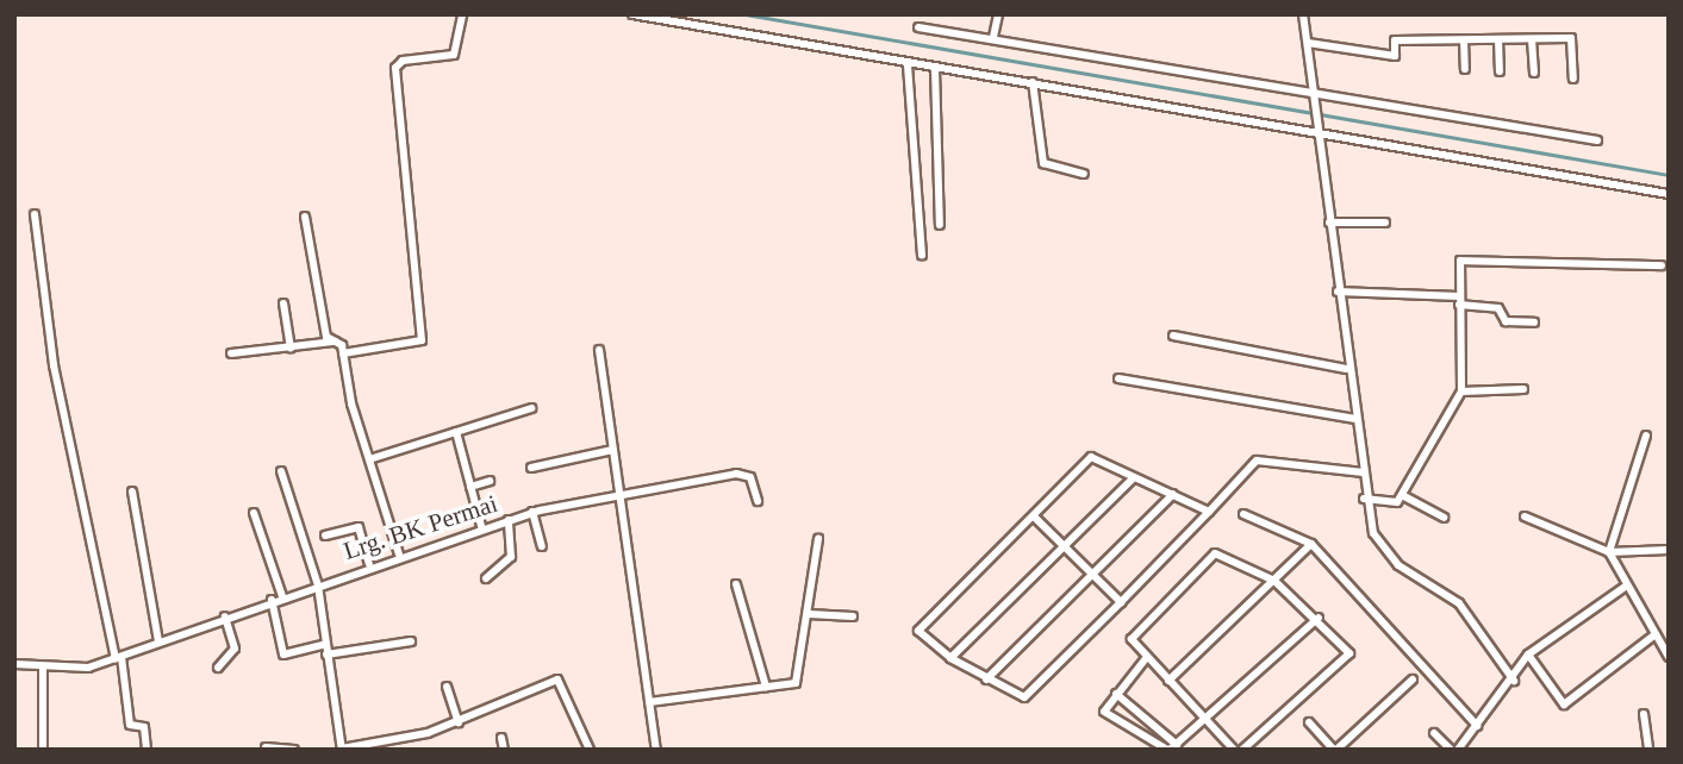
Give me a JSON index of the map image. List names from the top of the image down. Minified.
{"streets":{"street":["Lrg. BK Permai"]}}
